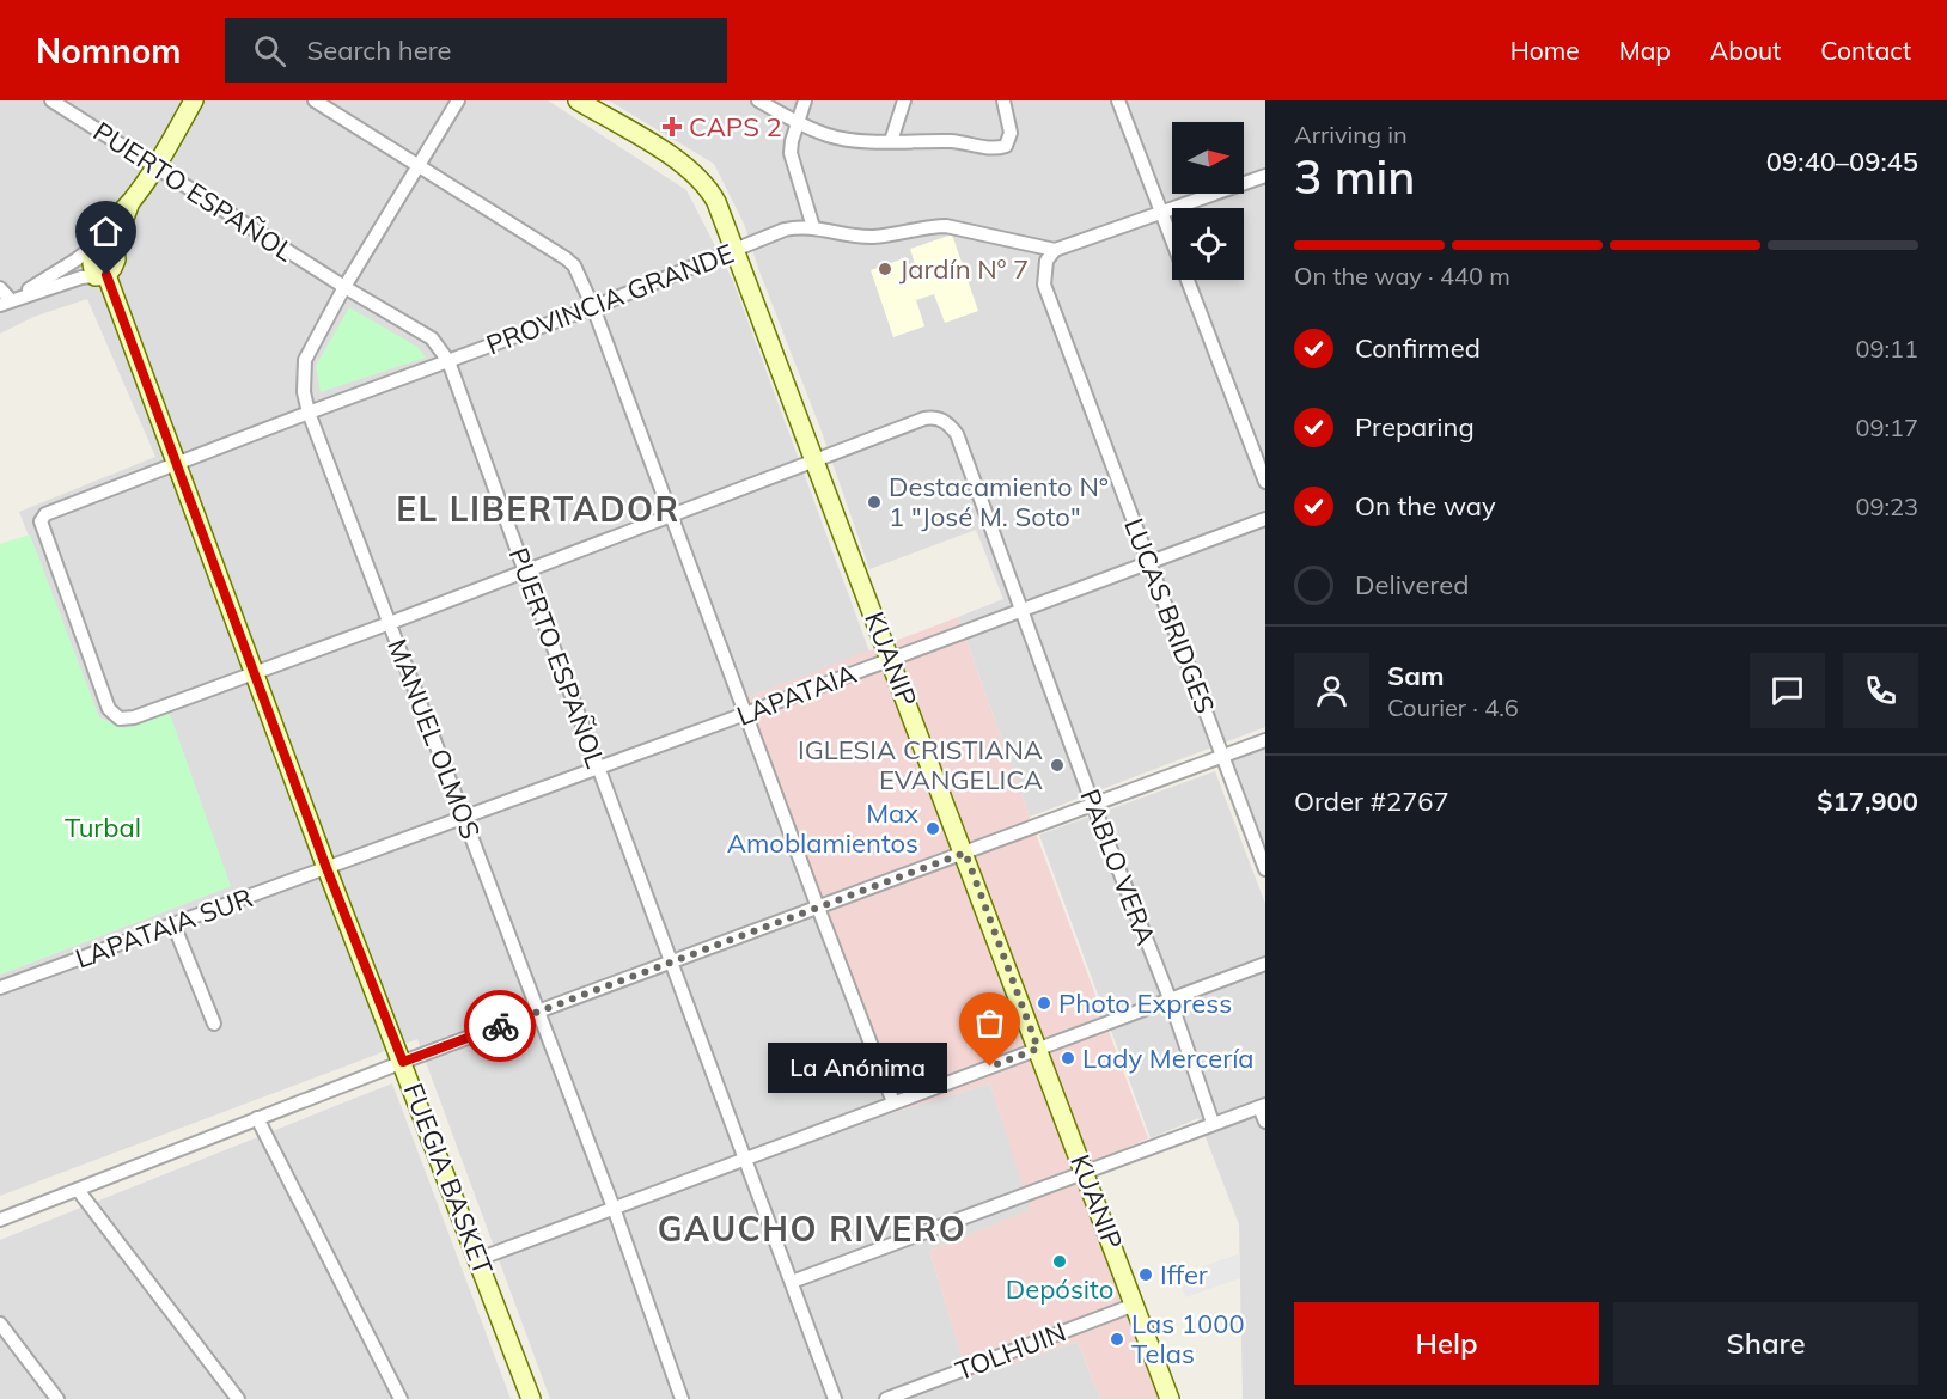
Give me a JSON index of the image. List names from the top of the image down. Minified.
{"streets":{"main road":["KUANIP","FUEGIA BASKET"],"street":["PUERTO ESPAÑOL","PROVINCIA GRANDE","LUCAS BRIDGES","LAPATAIA","MANUEL OLMOS","PABLO VERA","LAPATAIA SUR","TOLHUIN"]},"crossings":[["PUERTO ESPAÑOL","PROVINCIA GRANDE"],["PUERTO ESPAÑOL","LAPATAIA"],["PUERTO ESPAÑOL","MANUEL OLMOS"],["PROVINCIA GRANDE","LUCAS BRIDGES"],["PROVINCIA GRANDE","KUANIP"],["PROVINCIA GRANDE","MANUEL OLMOS"],["PROVINCIA GRANDE","FUEGIA BASKET"],["LUCAS BRIDGES","LAPATAIA"],["KUANIP","LAPATAIA"],["KUANIP","PABLO VERA"],["KUANIP","TOLHUIN"],["LAPATAIA","MANUEL OLMOS"],["LAPATAIA","PABLO VERA"],["LAPATAIA","LAPATAIA SUR"],["LAPATAIA","FUEGIA BASKET"],["LAPATAIA SUR","FUEGIA BASKET"]],"districts":["EL LIBERTADOR","GAUCHO RIVERO"],"parks":["Turbal"],"places":{"health":["CAPS 2"],"other":["Jardín Nº 7","Destacamiento N° 1 \"José M. Soto\"","IGLESIA CRISTIANA EVANGELICA","Max Amoblamientos","Photo Express","Lady Mercería","La Anónima","Depósito","Iffer","Las 1000 Telas"]},"north":"right","page":{"header":"Nomnom","search":"Search here","nav":["Home","Map","About","Contact"],"heading":["3 min","Arriving in","09:40–09:45"],"panel":["Sam","Courier · 4.6","Order #2767","$17,900"],"bar":"On the way · 440 m","list":[["Confirmed","09:11"],["Preparing","09:17"],["On the way","09:23"],"Delivered"],"bubble":"La Anónima","buttons":["Help","Share"]}}
